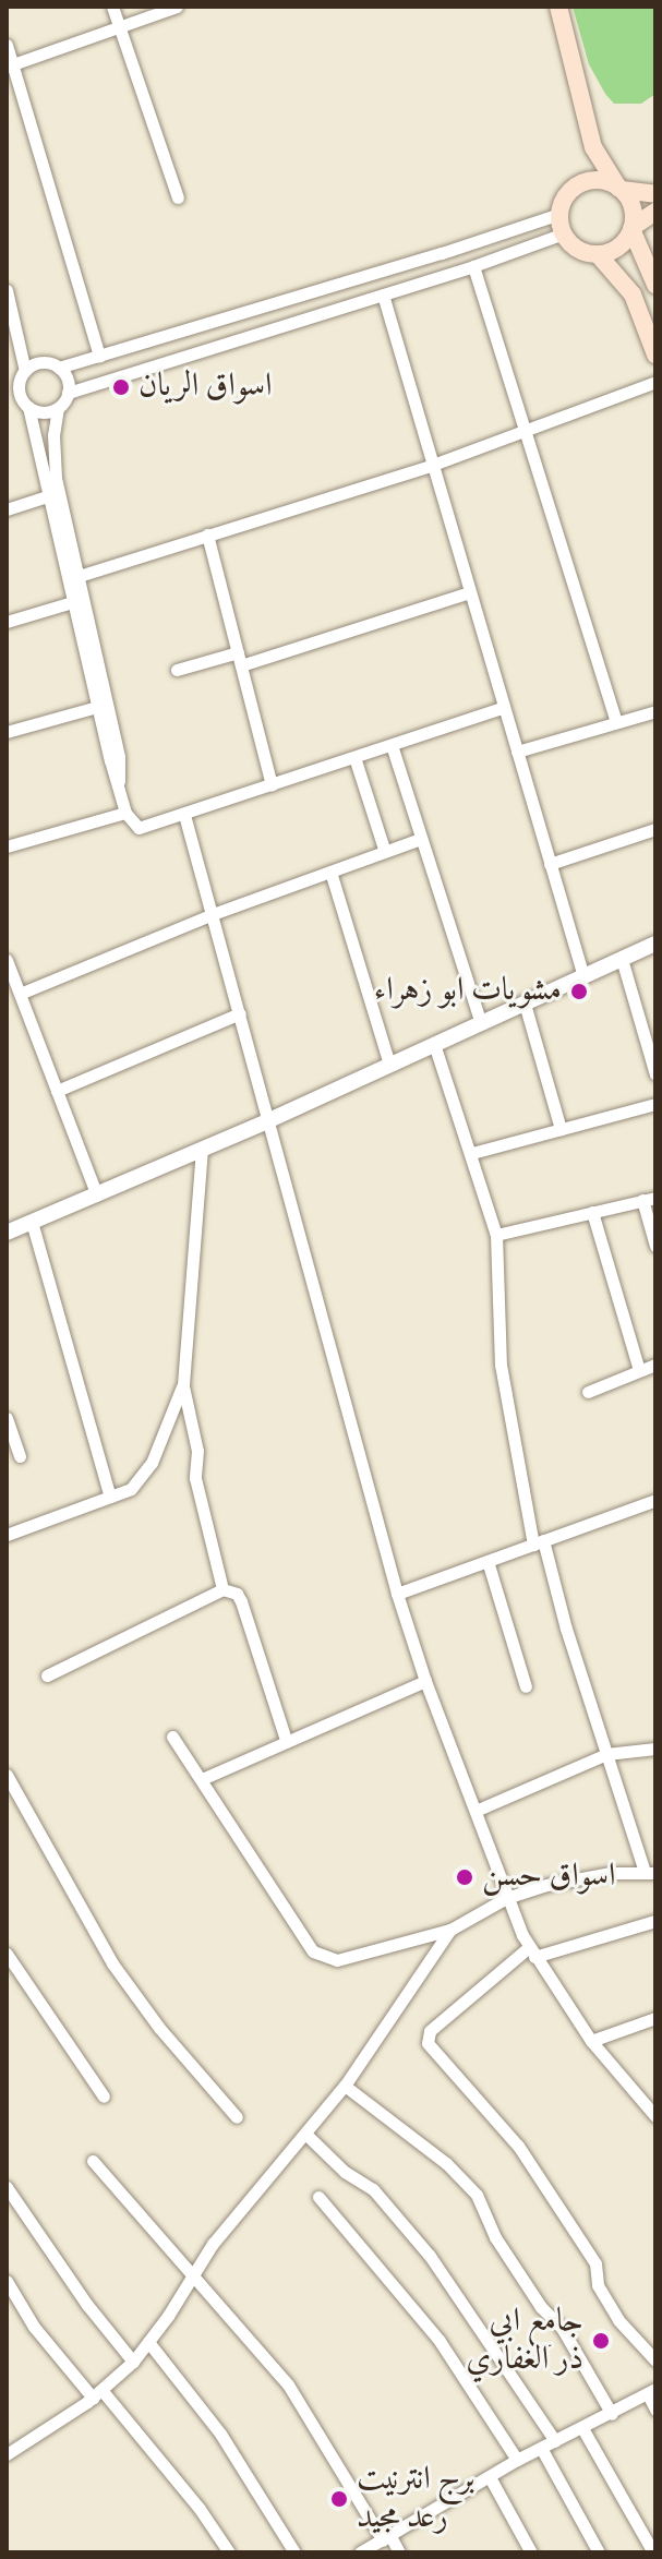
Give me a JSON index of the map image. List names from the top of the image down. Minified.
{"places":["اسواق الريان","مشويات ابو زهراء","اسواق حسن","جامع ابي ذر الغفاري","برج انترنيت رعد مجيد"]}
